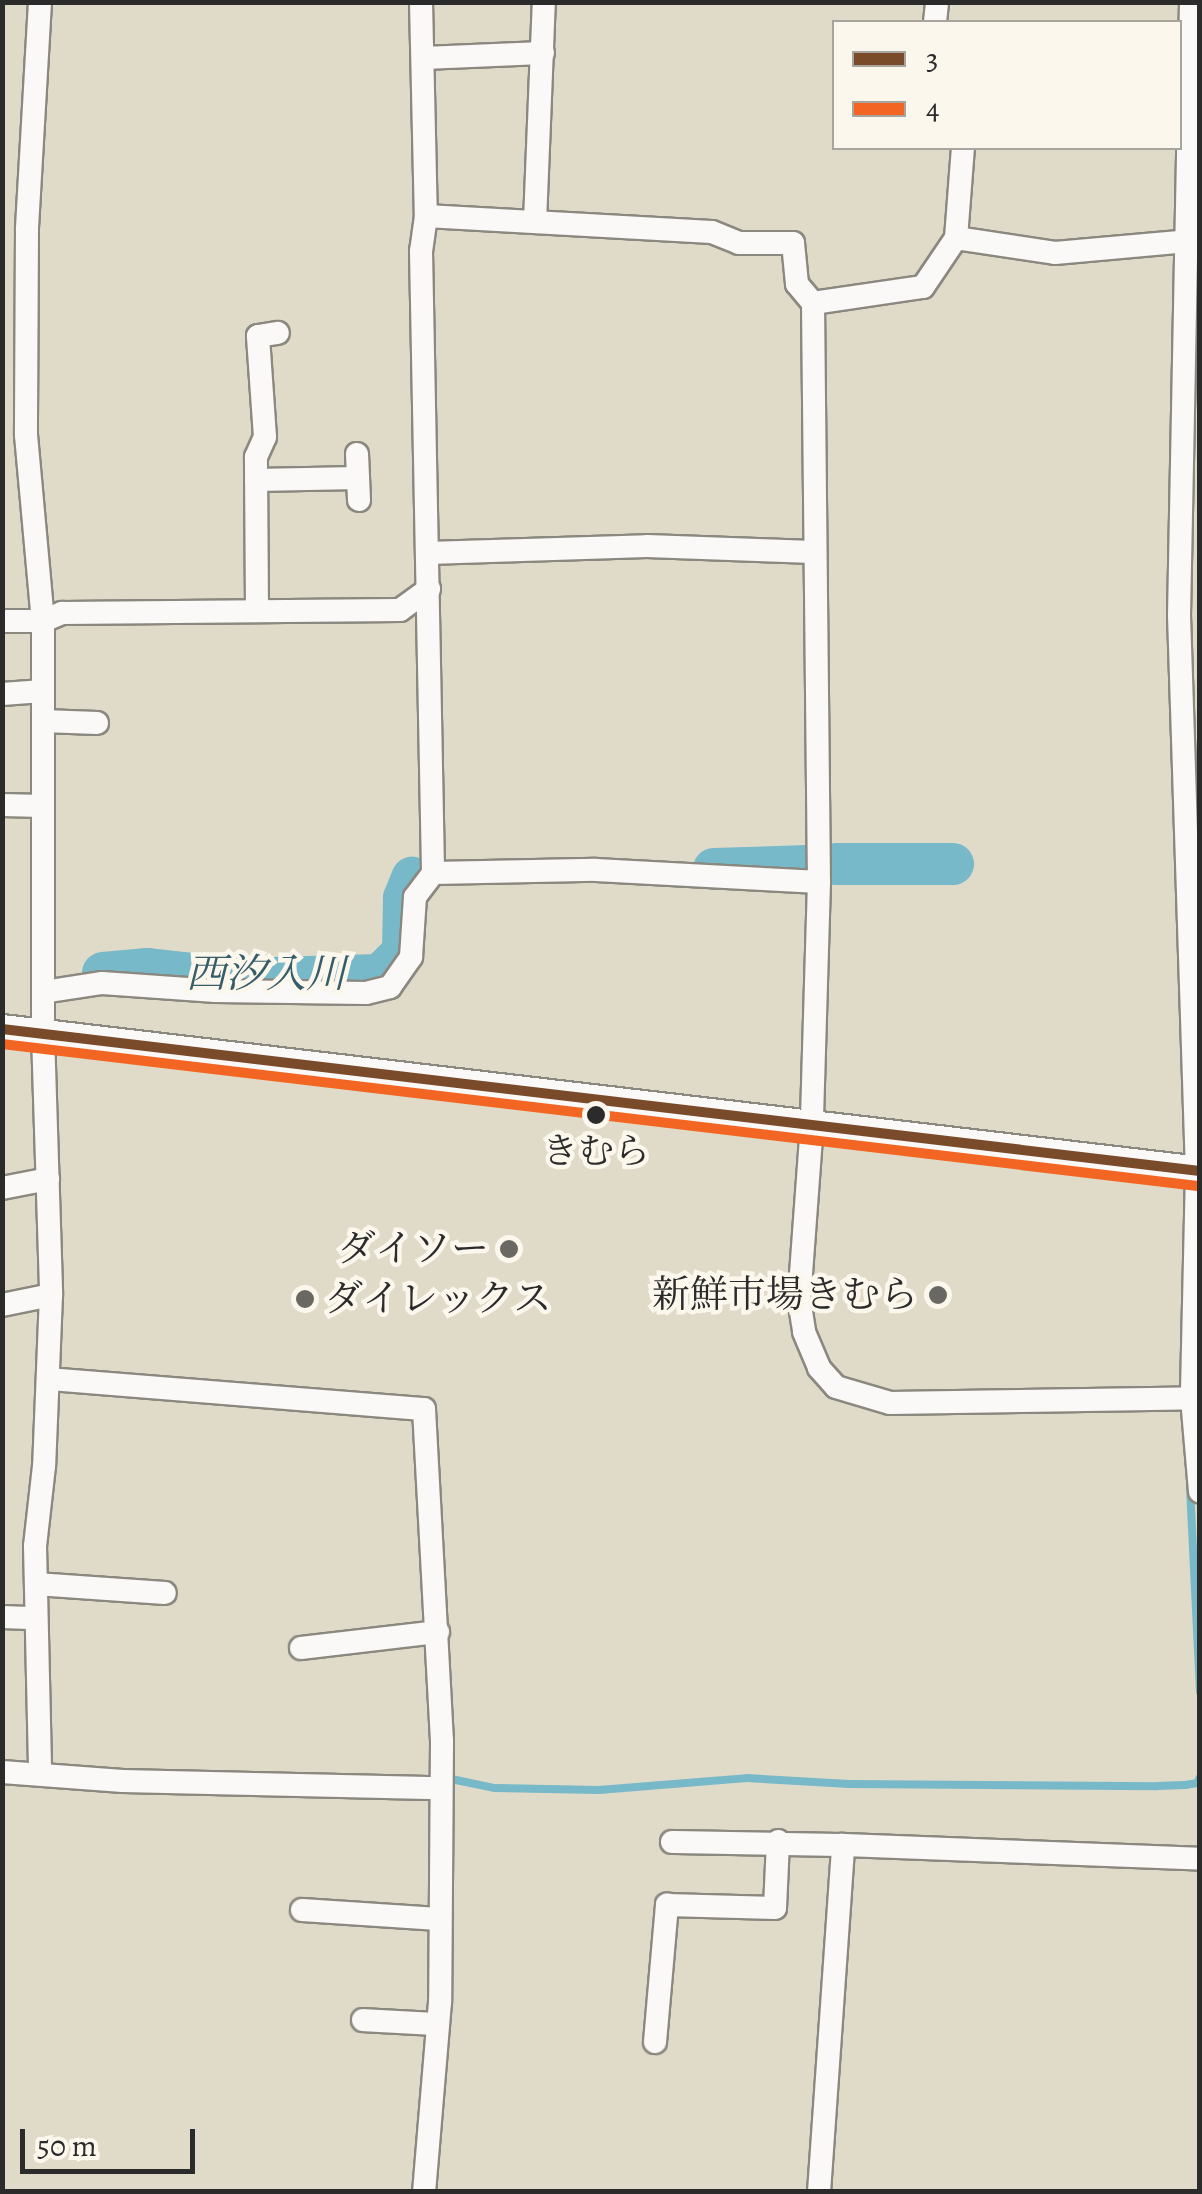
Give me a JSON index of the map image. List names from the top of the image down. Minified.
{"water":["西汐入川"],"places":["きむら","ダイソー","新鮮市場きむら","ダイレックス"],"lines":["transit line 3","transit line 4"],"legend":["3","4"],"scale_bar":"50 m"}
